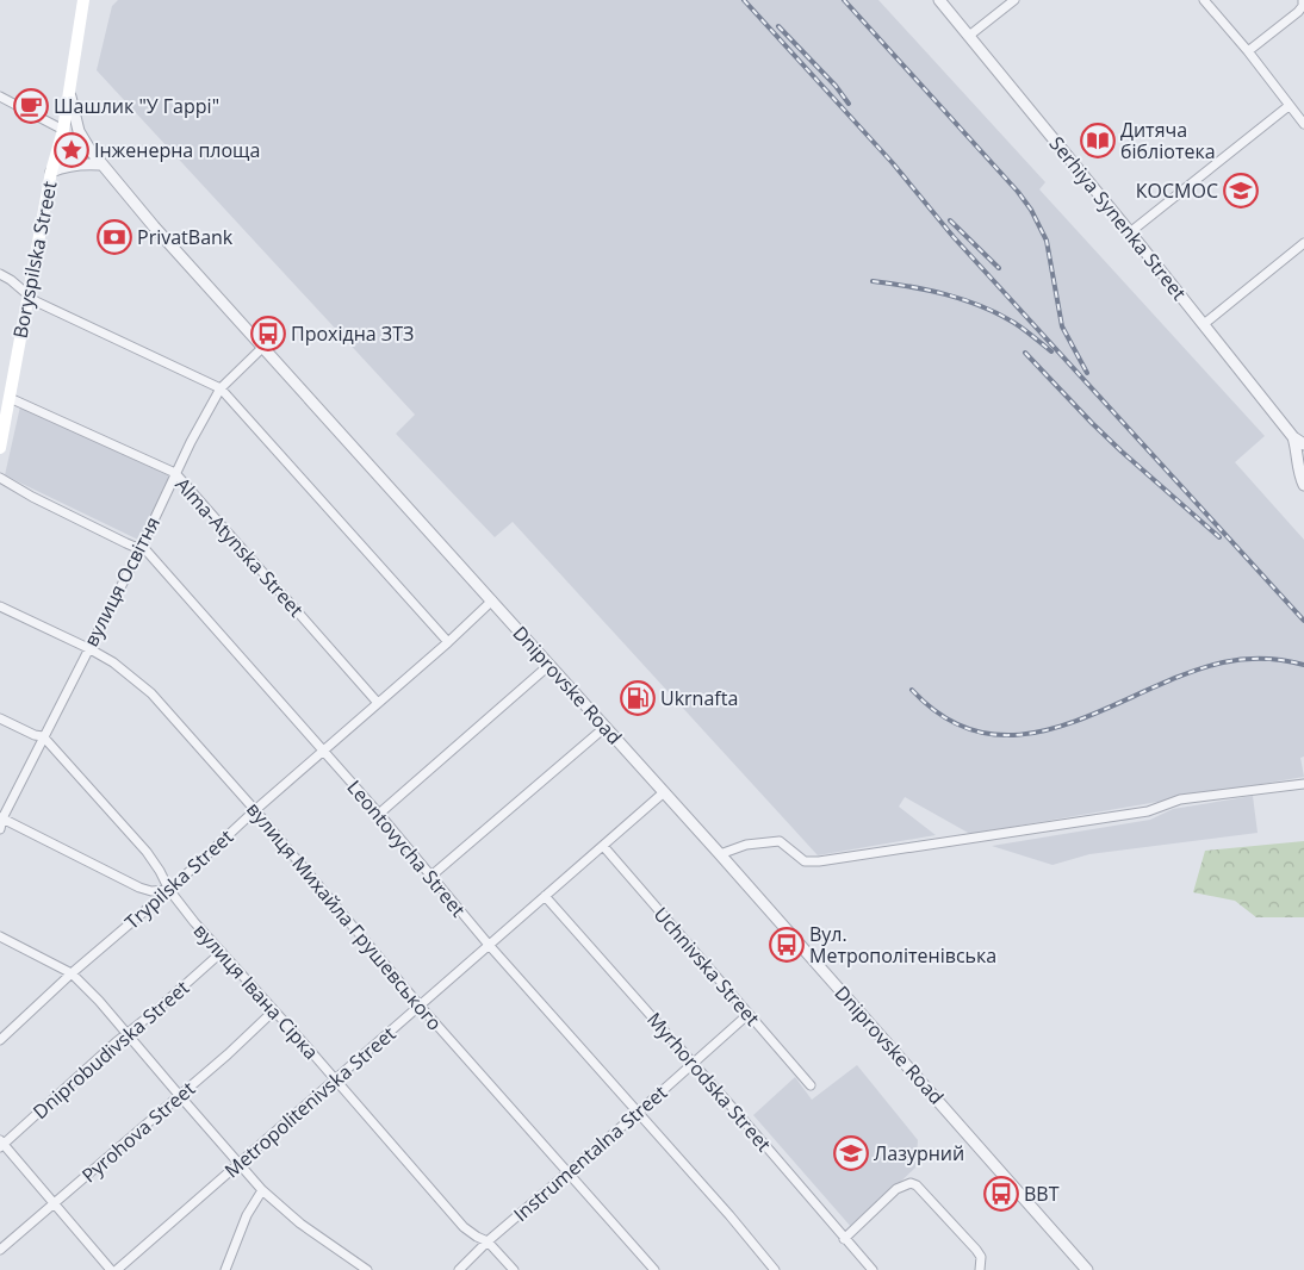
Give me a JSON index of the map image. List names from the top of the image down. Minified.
{"streets":{"main road":["Boryspilska Street"],"street":["Serhiya Synenka Street","Alma-Atynska Street","вулиця Освітня","Dniprovske Road","Leontovycha Street","Trypilska Street","вулиця Михайла Грушевського","Uchnivska Street","вулиця Івана Сірка","Dniprobudivska Street","Myrhorodska Street","Metropolitenivska Street","Pyrohova Street","Instrumentalna Street"]},"crossings":[["Boryspilska Street","Alma-Atynska Street"],["Boryspilska Street","Dniprovske Road"],["Alma-Atynska Street","вулиця Освітня"],["Alma-Atynska Street","Trypilska Street"],["вулиця Освітня","Dniprovske Road"],["вулиця Освітня","Leontovycha Street"],["вулиця Освітня","вулиця Михайла Грушевського"],["вулиця Освітня","вулиця Івана Сірка"],["Dniprovske Road","Trypilska Street"],["Dniprovske Road","Metropolitenivska Street"],["Leontovycha Street","Trypilska Street"],["Leontovycha Street","Metropolitenivska Street"],["Leontovycha Street","Instrumentalna Street"],["Trypilska Street","вулиця Михайла Грушевського"],["Trypilska Street","вулиця Івана Сірка"],["вулиця Михайла Грушевського","Metropolitenivska Street"],["вулиця Михайла Грушевського","Instrumentalna Street"],["Uchnivska Street","Metropolitenivska Street"],["Uchnivska Street","Instrumentalna Street"],["вулиця Івана Сірка","Dniprobudivska Street"],["вулиця Івана Сірка","Metropolitenivska Street"],["вулиця Івана Сірка","Pyrohova Street"],["вулиця Івана Сірка","Instrumentalna Street"],["Myrhorodska Street","Metropolitenivska Street"],["Myrhorodska Street","Instrumentalna Street"]],"places":{"cafe":["Шашлик \"У Гаррі\""],"library":["Дитяча бібліотека"],"place":["Інженерна площа"],"school or university":["КОСМОС","Лазурний"],"bank":["PrivatBank"],"bus stop":["Прохідна ЗТЗ","Вул. Метрополітенівська","ВВТ"],"fuel station":["Ukrnafta"]}}
